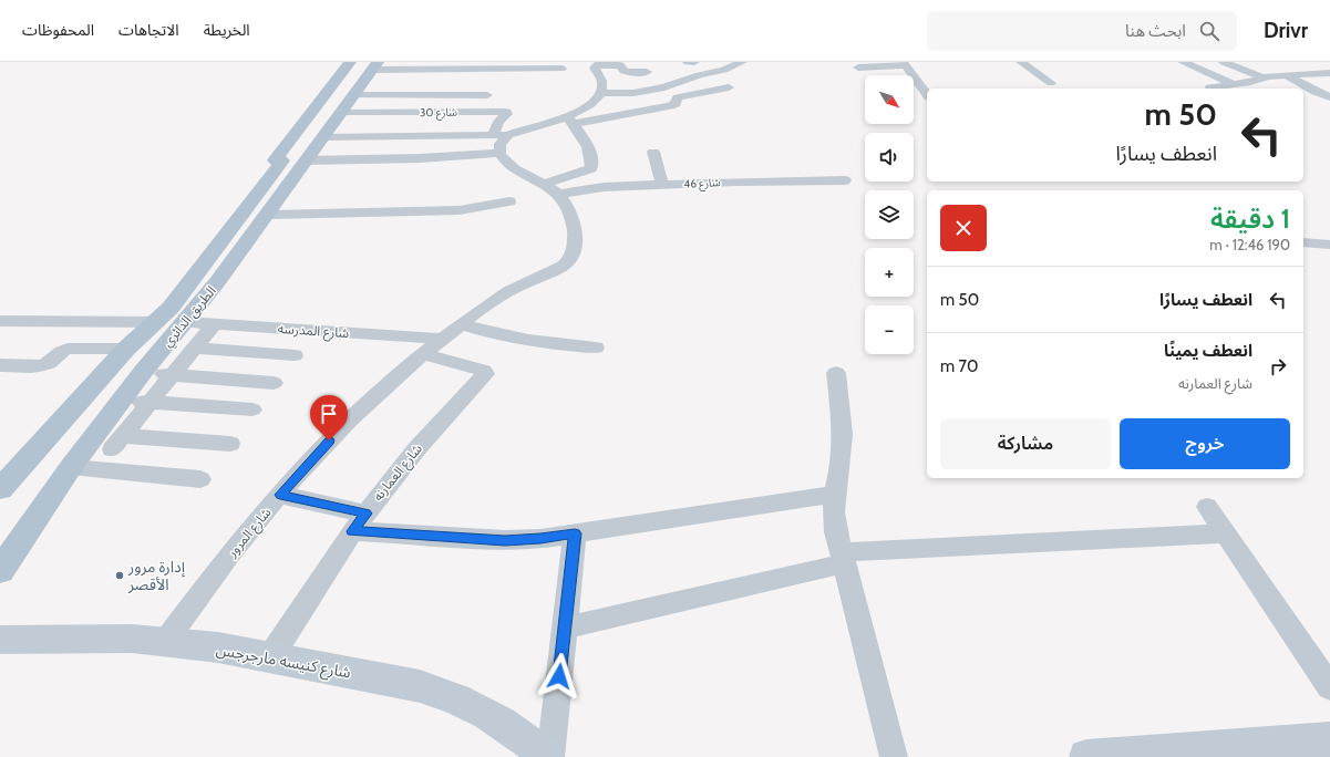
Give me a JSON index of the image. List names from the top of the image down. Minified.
{"streets":{"main road":["الطريق الدائري"],"street":["شارع 30","شارع 46","شارع المدرسه","شارع العمارنه","شارع المرور","شارع كنيسه مارجرجس"]},"crossings":[["شارع 30","الطريق الدائري"],["شارع 46","شارع المرور"],["الطريق الدائري","شارع المدرسه"],["شارع المدرسه","شارع المرور"],["شارع العمارنه","شارع المرور"],["شارع العمارنه","شارع كنيسه مارجرجس"],["شارع المرور","شارع كنيسه مارجرجس"]],"places":["إدارة مرور الأقصر"],"north":"bottom right","page":{"header":"Drivr","search":"ابحث هنا","nav":["الخريطة","الاتجاهات","المحفوظات"],"map_buttons":["+","−"],"turn":["50 m","انعطف يسارًا"],"heading":["1 دقيقة","190 m · 12:46"],"list":[{"name":"انعطف يسارًا","value":"50 m"},{"name":"انعطف يمينًا","note":"شارع العمارنه","value":"70 m"}],"buttons":["خروج","مشاركة"]}}
